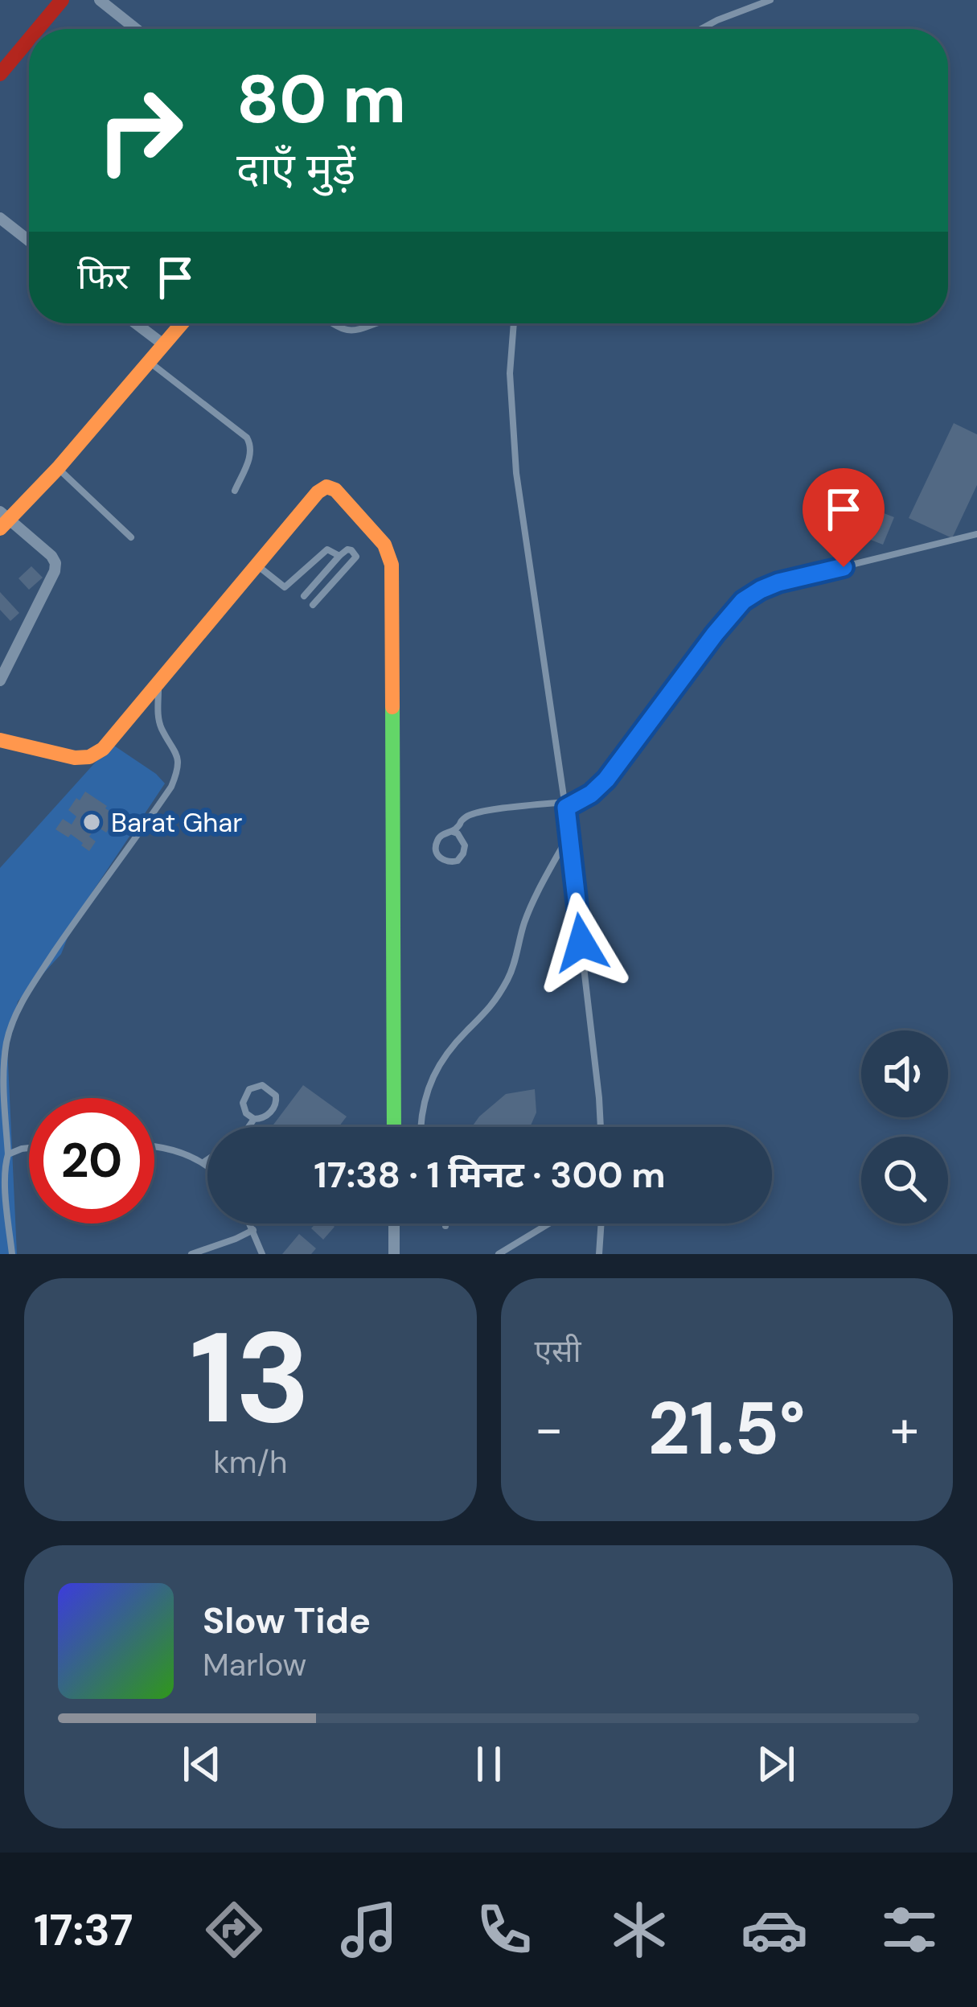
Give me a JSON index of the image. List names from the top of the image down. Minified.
{"places":["Barat Ghar"],"page":{"turn":["80 m","दाएँ मुड़ें"],"then":"फिर","limit":"20","trip":"17:38 · 1 मिनट · 300 m","tile":[["13","km/h"],"एसी"],"heat":["−","21.5°","+"],"song":["Slow Tide","Marlow"],"tabs":"17:37"}}
